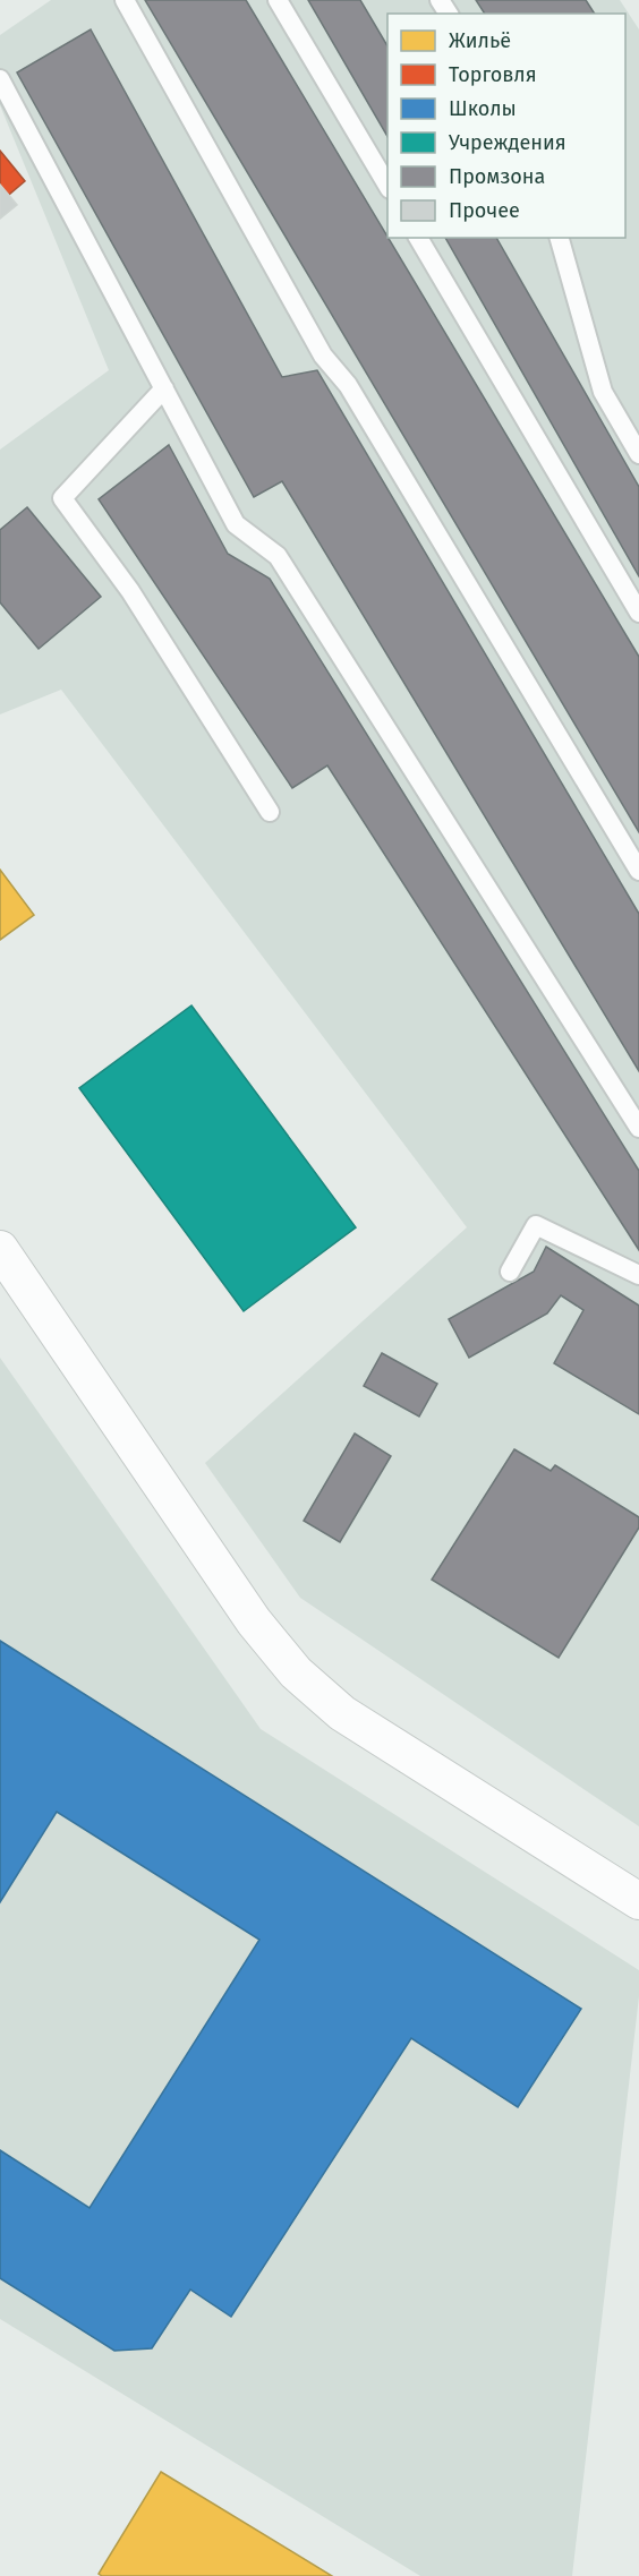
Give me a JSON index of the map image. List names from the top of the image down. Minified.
{"legend":["Жильё","Торговля","Школы","Учреждения","Промзона","Прочее"]}
